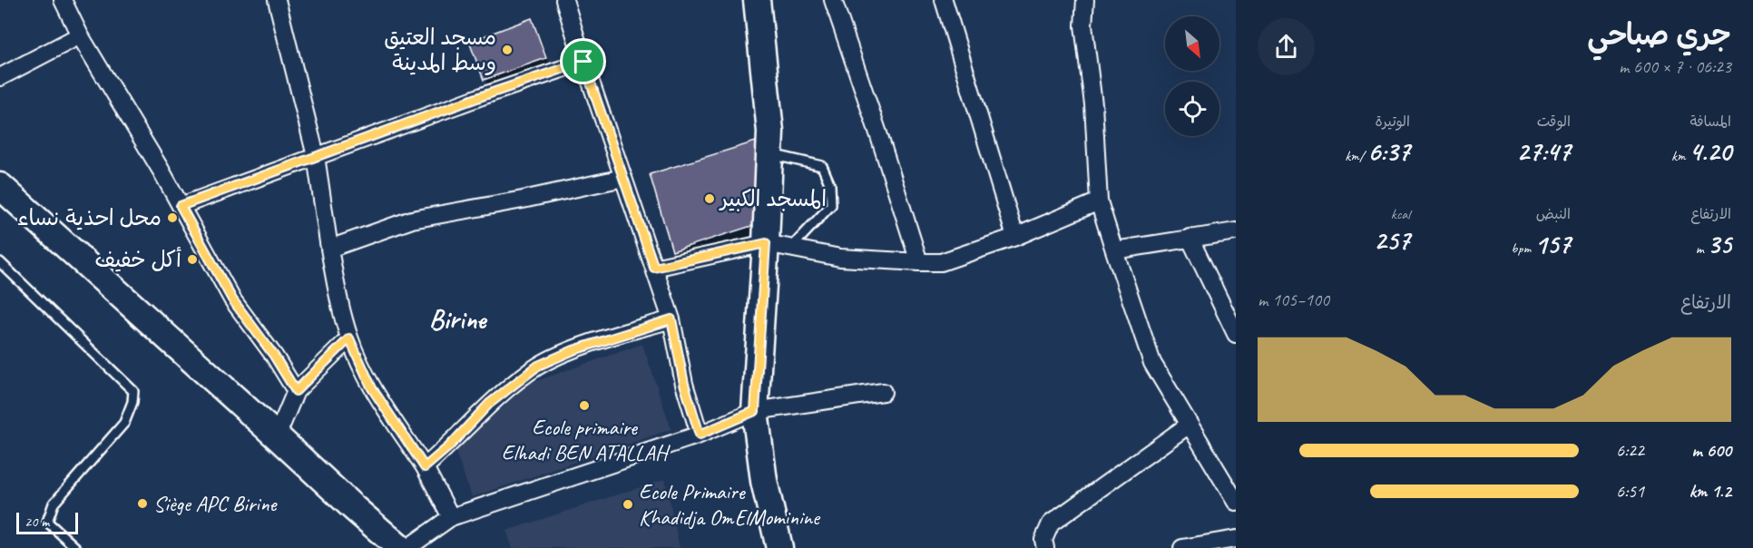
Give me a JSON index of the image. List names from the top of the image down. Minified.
{"districts":["Birine"],"places":["مسجد العتيق وسط المدينة","المسجد الكبير","محل احذية نساء","أكل خفيف","Ecole primaire Elhadi BEN ATALLAH","Siège APC Birine","Ecole Primaire Khadidja OmElMominine"],"scale_bar":"20 m","north":"bottom right","page":{"heading":["جري صباحي","06:23 · 7 × 600 m"],"stats":[["المسافة","4.20 km"],["الوقت","27:47"],["الوتيرة","6:37 /km"],["الارتفاع","35 m"],["النبض","157 bpm"],["kcal","257"]],"chart":["الارتفاع","100–105 m"],"list":[{"name":"600 m","note":"6:22"},{"name":"1.2 km","note":"6:51"}],"scale":"20 m"}}
